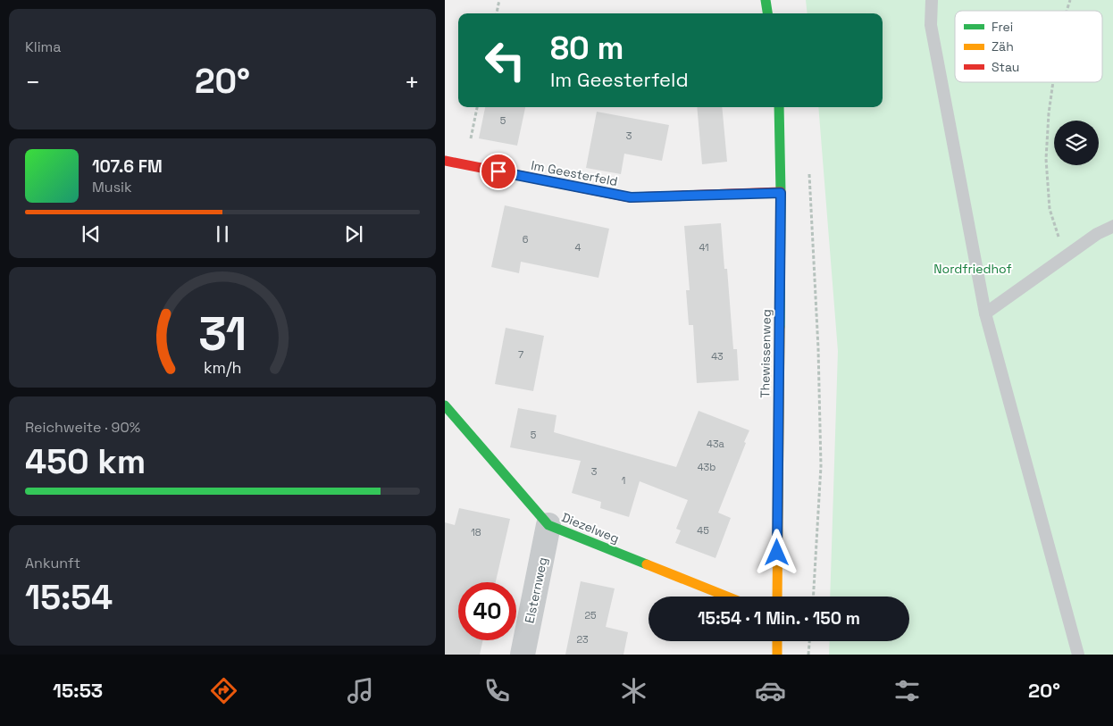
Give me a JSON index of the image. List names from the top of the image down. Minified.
{"streets":{"street":["Im Geesterfeld","Thewissenweg","Diezelweg","Elsternweg"]},"crossings":[["Im Geesterfeld","Thewissenweg"],["Diezelweg","Elsternweg"]],"parks":["Nordfriedhof"],"house_numbers":["5","3","6","4","41","7","43","5","43a","43b","3","1","45","18","25","23"],"legend":["Frei","Zäh","Stau"],"page":{"tile":["Klima",["Reichweite · 90%","450 km"],["Ankunft","15:54"]],"turn":["80 m","Im Geesterfeld"],"heat":["−","20°","+"],"song":["107.6 FM","Musik"],"limit":"40","trip":"15:54 · 1 Min. · 150 m","tabs":["15:53","20°"],"gauge":["31","km/h"]}}
